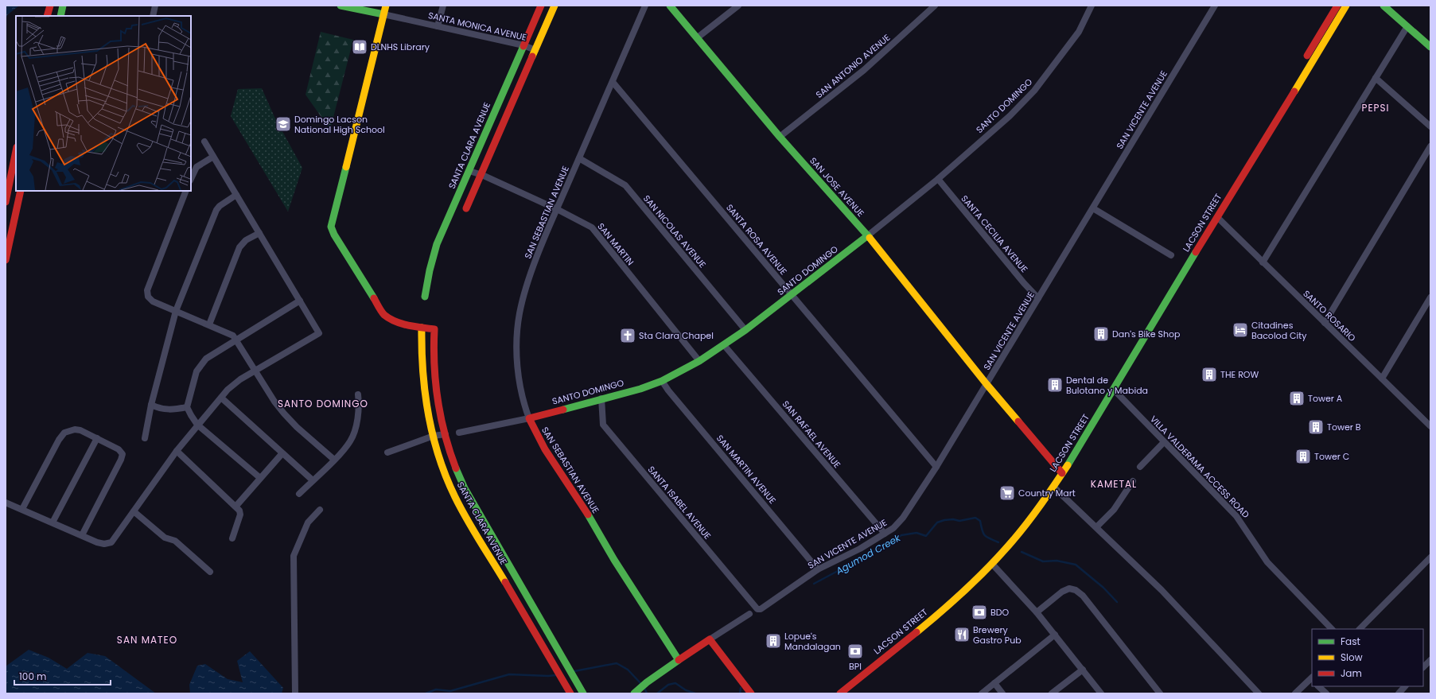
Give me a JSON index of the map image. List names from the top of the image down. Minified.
{"streets":{"street":["SANTA MONICA AVENUE","SAN ANTONIO AVENUE","SANTO DOMINGO","SAN VICENTE AVENUE","SANTA CLARA AVENUE","SAN JOSE AVENUE","SAN SEBASTIAN AVENUE","LACSON STREET","SAN NICOLAS AVENUE","SANTA CECILIA AVENUE","SANTA ROSA AVENUE","SAN MARTIN","SANTO ROSARIO","SAN RAFAEL AVENUE","VILLA VALDERAMA ACCESS ROAD","SAN MARTIN AVENUE","SANTA ISABEL AVENUE"]},"crossings":[["SANTA MONICA AVENUE","SANTA CLARA AVENUE"],["SAN ANTONIO AVENUE","SAN JOSE AVENUE"],["SANTO DOMINGO","SAN JOSE AVENUE"],["SANTO DOMINGO","SAN SEBASTIAN AVENUE"],["SANTO DOMINGO","SAN NICOLAS AVENUE"],["SANTO DOMINGO","SANTA CECILIA AVENUE"],["SANTO DOMINGO","SANTA ROSA AVENUE"],["SANTO DOMINGO","SAN MARTIN"],["SANTO DOMINGO","SAN RAFAEL AVENUE"],["SANTO DOMINGO","SAN MARTIN AVENUE"],["SANTO DOMINGO","SANTA ISABEL AVENUE"],["SAN VICENTE AVENUE","SAN JOSE AVENUE"],["SAN VICENTE AVENUE","SANTA CECILIA AVENUE"],["SAN VICENTE AVENUE","SANTA ROSA AVENUE"],["SAN VICENTE AVENUE","SAN RAFAEL AVENUE"],["SAN VICENTE AVENUE","SAN MARTIN AVENUE"],["SAN VICENTE AVENUE","SANTA ISABEL AVENUE"],["SANTA CLARA AVENUE","SAN MARTIN"],["SAN JOSE AVENUE","LACSON STREET"],["SAN SEBASTIAN AVENUE","SAN NICOLAS AVENUE"],["SAN SEBASTIAN AVENUE","SANTA ROSA AVENUE"],["SAN SEBASTIAN AVENUE","SAN MARTIN"],["LACSON STREET","SANTO ROSARIO"],["LACSON STREET","VILLA VALDERAMA ACCESS ROAD"]],"districts":["PEPSI","SANTO DOMINGO","KAMETAL","SAN MATEO"],"water":["Agumod Creek"],"places":{"library":["DLNHS Library"],"school or university":["Domingo Lacson National High School"],"hotel":["Citadines Bacolod City"],"building":["Dan's Bike Shop","THE ROW","Dental de Bulotano y Mabida","Tower A","Tower B","Tower C","Lopue's Mandalagan"],"church":["Sta Clara Chapel"],"supermarket":["Country Mart"],"bank":["BDO","BPI"],"restaurant":["Brewery Gastro Pub"]},"legend":["Fast","Slow","Jam"],"scale_bar":"100 m"}
